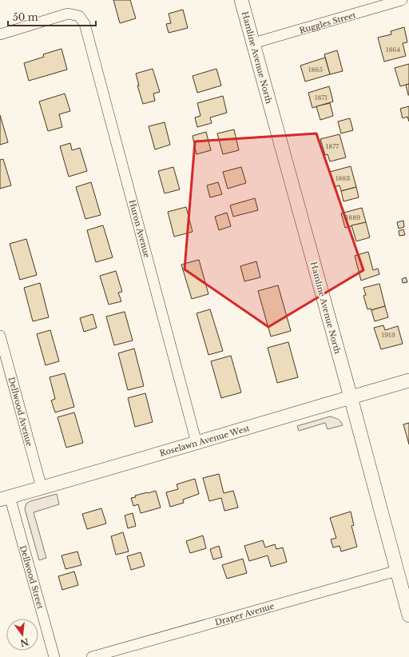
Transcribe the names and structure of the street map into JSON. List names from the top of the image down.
{
  "streets": {
    "street": [
      "Ruggles Street",
      "Hamline Avenue North",
      "Huron Avenue",
      "Dellwood Avenue",
      "Roselawn Avenue West",
      "Dellwood Street",
      "Draper Avenue"
    ]
  },
  "crossings": [
    ["Ruggles Street", "Hamline Avenue North"],
    ["Hamline Avenue North", "Roselawn Avenue West"],
    ["Hamline Avenue North", "Draper Avenue"],
    ["Huron Avenue", "Roselawn Avenue West"],
    ["Dellwood Avenue", "Roselawn Avenue West"],
    ["Roselawn Avenue West", "Dellwood Street"]
  ],
  "house_numbers": [
    "1864",
    "1865",
    "1871",
    "1877",
    "1883",
    "1889",
    "1913"
  ],
  "scale_bar": "50 m",
  "north": "bottom"
}
